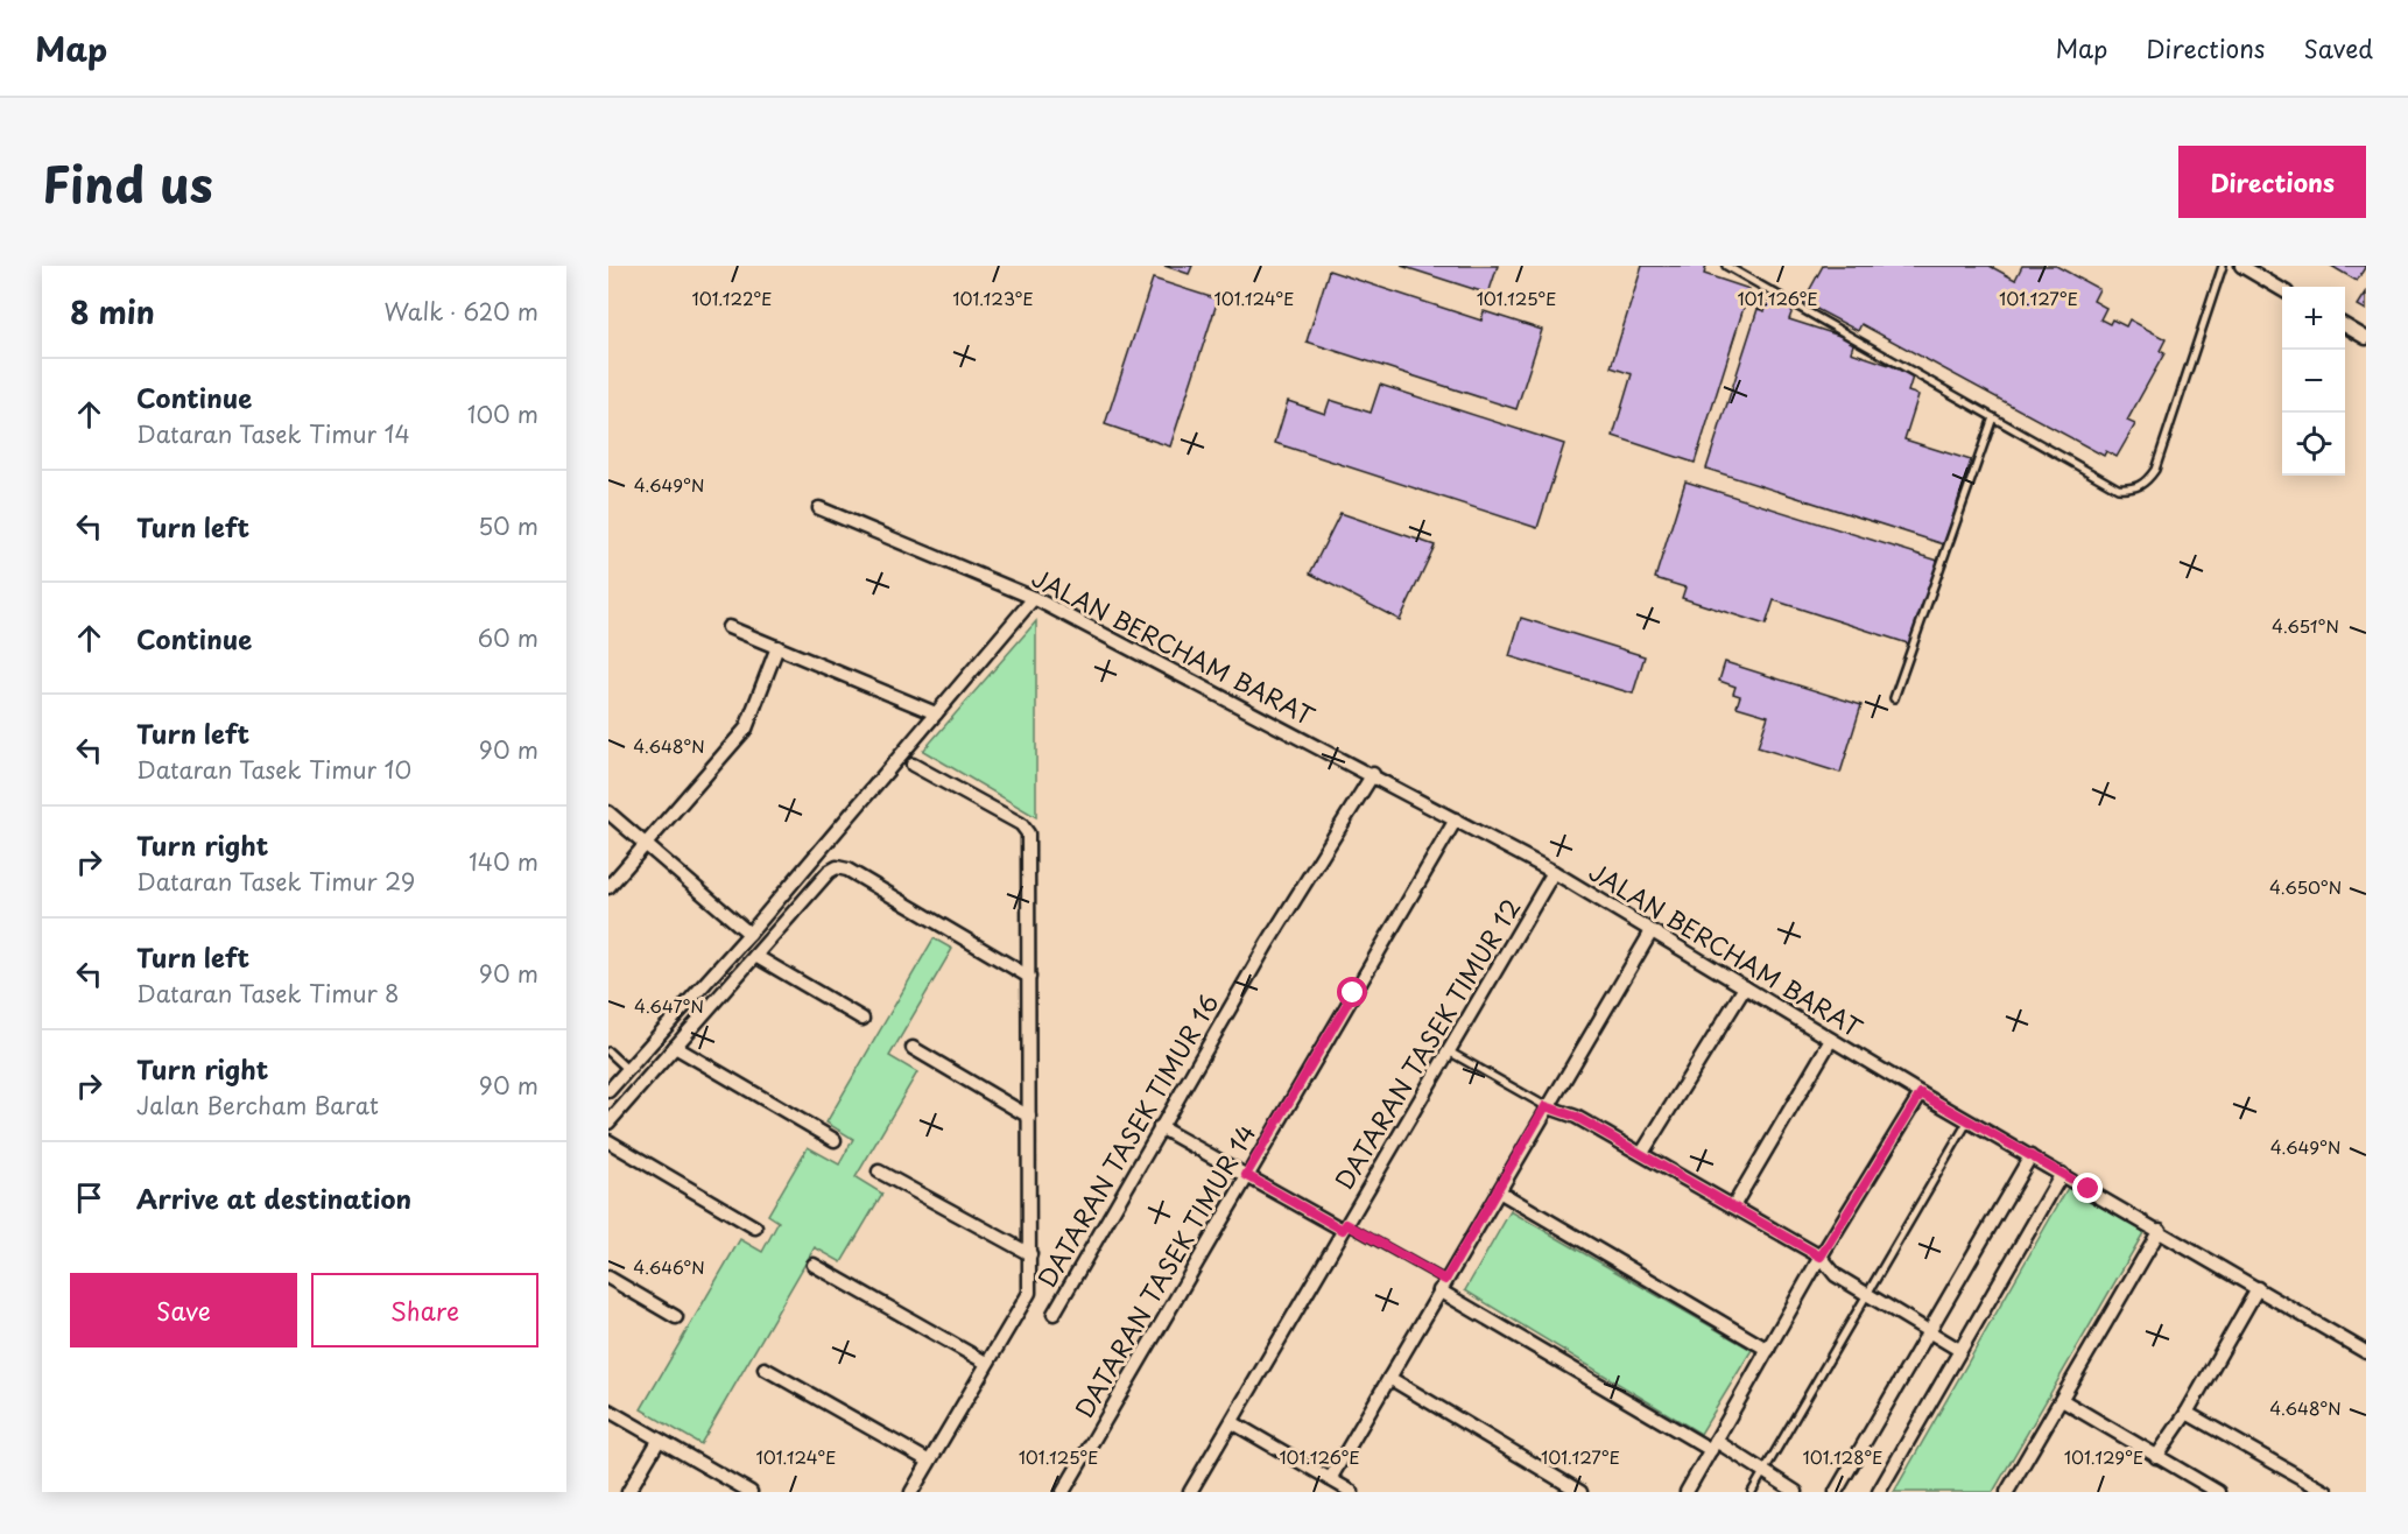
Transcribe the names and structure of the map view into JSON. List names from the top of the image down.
{
  "streets": {
    "street": [
      "JALAN BERCHAM BARAT",
      "DATARAN TASEK TIMUR 12",
      "DATARAN TASEK TIMUR 16",
      "DATARAN TASEK TIMUR 14"
    ]
  },
  "crossings": [
    ["JALAN BERCHAM BARAT", "DATARAN TASEK TIMUR 12"],
    ["JALAN BERCHAM BARAT", "DATARAN TASEK TIMUR 16"],
    ["JALAN BERCHAM BARAT", "DATARAN TASEK TIMUR 14"]
  ],
  "page": {
    "header": "Map",
    "nav": ["Map", "Directions", "Saved"],
    "title": "Find us",
    "buttons": [
      "Directions",
      ["Save", "Share"]
    ],
    "heading": ["8 min", "Walk · 620 m"],
    "map_buttons": ["+", "−"],
    "list": [
      ["Continue", "Dataran Tasek Timur 14", "100 m"],
      ["Turn left", "50 m"],
      ["Continue", "60 m"],
      ["Turn left", "Dataran Tasek Timur 10", "90 m"],
      ["Turn right", "Dataran Tasek Timur 29", "140 m"],
      ["Turn left", "Dataran Tasek Timur 8", "90 m"],
      ["Turn right", "Jalan Bercham Barat", "90 m"],
      "Arrive at destination"
    ]
  },
  "coordinates": [
    "101.122°E",
    "101.123°E",
    "101.124°E",
    "101.125°E",
    "101.126°E",
    "101.127°E",
    "4.649°N",
    "4.651°N",
    "4.648°N",
    "4.650°N",
    "4.647°N",
    "4.646°N",
    "101.128°E",
    "101.129°E"
  ]
}
